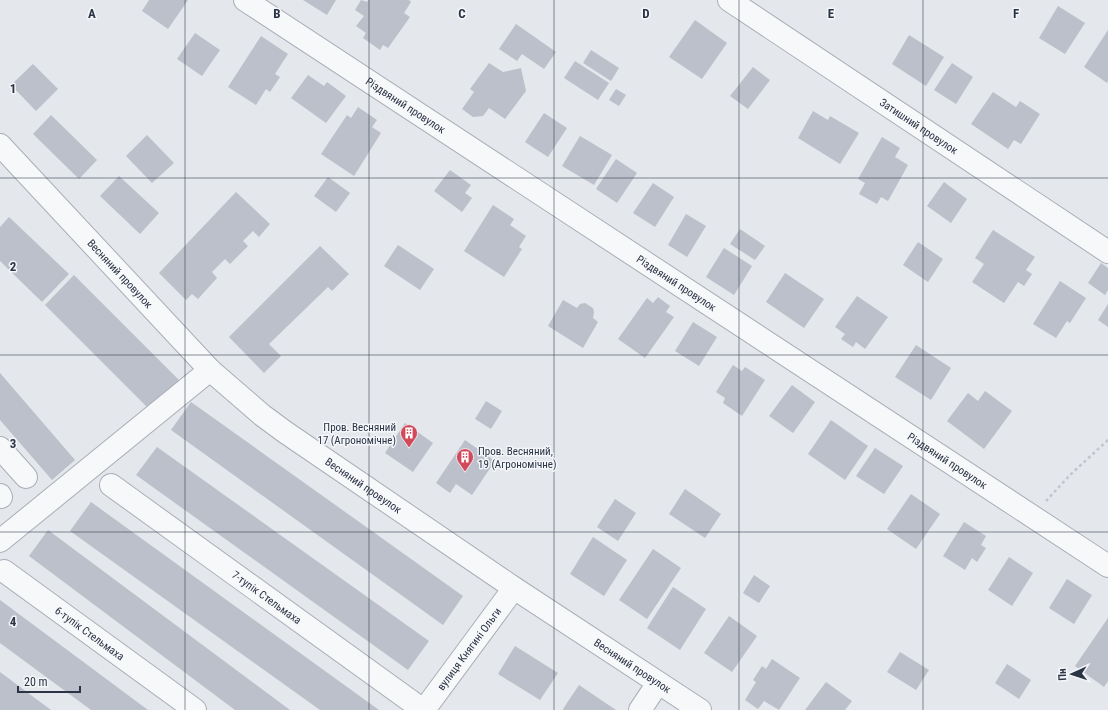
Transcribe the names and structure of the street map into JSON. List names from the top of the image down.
{
  "streets": {
    "street": [
      "Різдвяний провулок",
      "Затишний провулок",
      "Весняний провулок",
      "7-тупік Стельмаха",
      "6-тупік Стельмаха",
      "вулиця Княгині Ольги"
    ]
  },
  "crossings": [
    ["Весняний провулок", "вулиця Княгині Ольги"],
    ["7-тупік Стельмаха", "вулиця Княгині Ольги"]
  ],
  "places": {
    "building": ["Пров. Весняний 17 (Агрономічне)", "Пров. Весняний, 19 (Агрономічне)"]
  },
  "scale_bar": "20 m",
  "north": "left",
  "grid": {
    "columns": [
      "A",
      "B",
      "C",
      "D",
      "E",
      "F"
    ],
    "rows": [
      "1",
      "2",
      "3",
      "4"
    ]
  }
}
